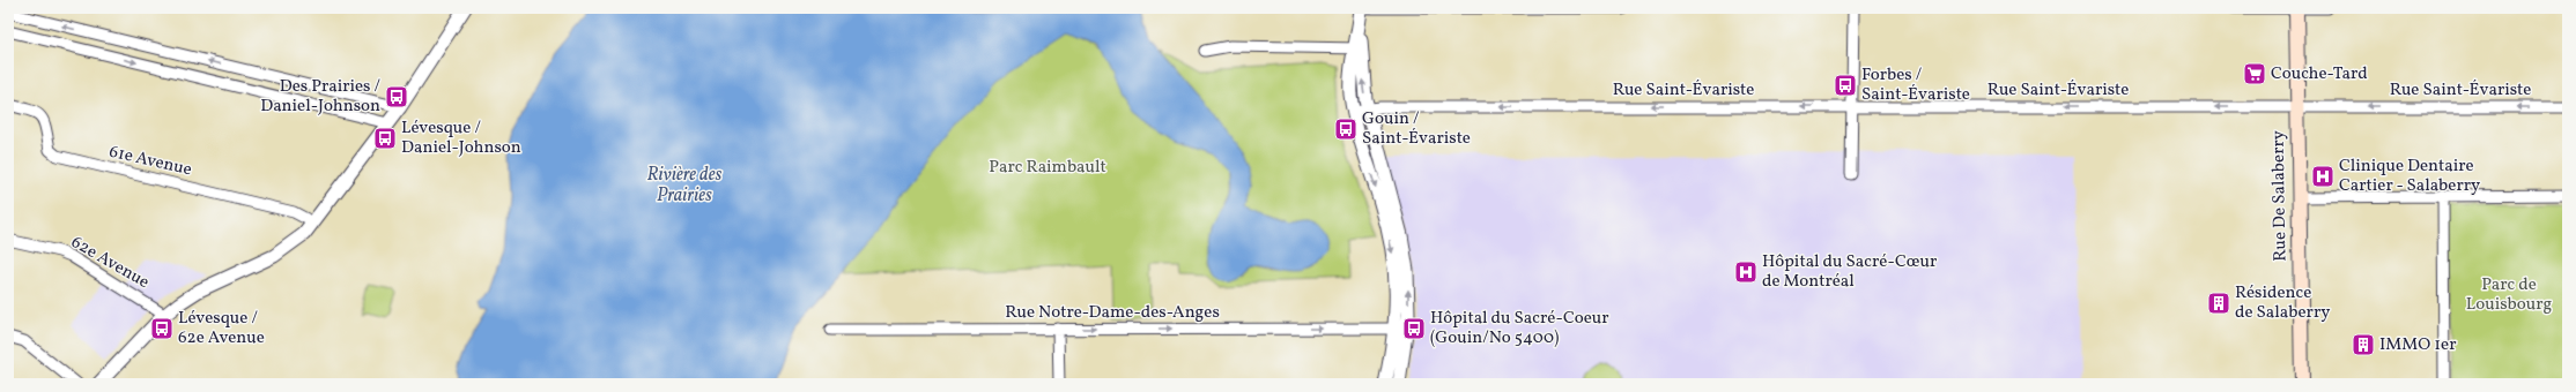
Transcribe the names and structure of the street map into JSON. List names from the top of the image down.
{
  "streets": {
    "main road": ["Rue De Salaberry"],
    "street": [
      "Rue Saint-Évariste",
      "61e Avenue",
      "62e Avenue",
      "Rue Notre-Dame-des-Anges"
    ]
  },
  "crossings": [
    ["Rue Saint-Évariste", "Rue De Salaberry"]
  ],
  "one_way": ["Rue Saint-Évariste", "Rue Notre-Dame-des-Anges"],
  "water": ["Rivière des Prairies"],
  "parks": ["Parc Raimbault", "Parc de Louisbourg"],
  "places": {
    "supermarket": ["Couche-Tard"],
    "bus stop": [
      "Forbes / Saint-Évariste",
      "Des Prairies / Daniel-Johnson",
      "Gouin / Saint-Évariste",
      "Lévesque / Daniel-Johnson",
      "Lévesque / 62e Avenue",
      "Hôpital du Sacré-Coeur (Gouin/No 5400)"
    ],
    "hospital": ["Clinique Dentaire Cartier - Salaberry", "Hôpital du Sacré-Cœur de Montréal"],
    "building": ["Résidence de Salaberry", "IMMO 1er"]
  }
}
